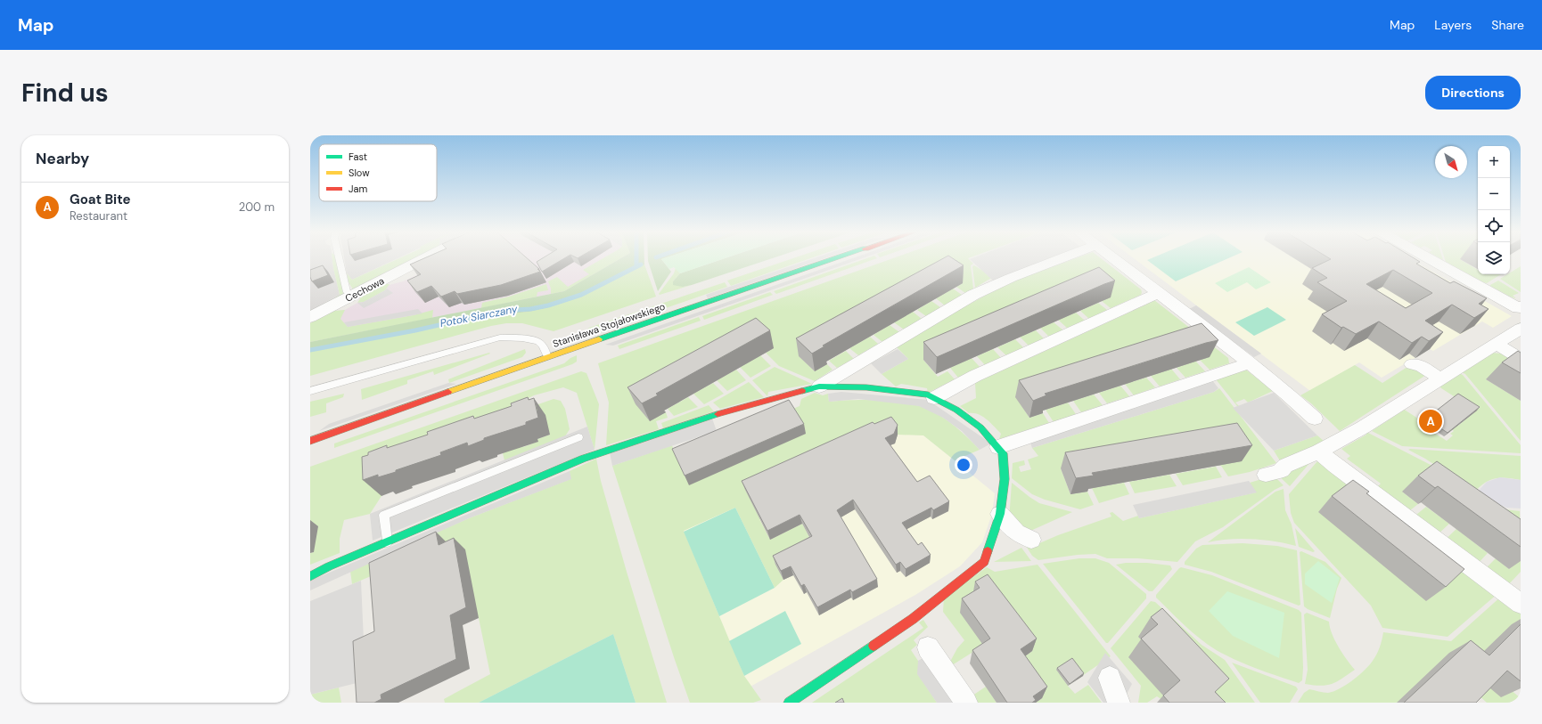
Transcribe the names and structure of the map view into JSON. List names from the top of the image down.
{
  "streets": {
    "street": ["Cechowa", "Stanisława Stojałowskiego"]
  },
  "water": ["Potok Siarczany"],
  "legend": ["Fast", "Slow", "Jam"],
  "north": "bottom right",
  "page": {
    "header": "Map",
    "nav": ["Map", "Layers", "Share"],
    "buttons": "Directions",
    "title": "Find us",
    "heading": "Nearby",
    "map_buttons": ["+", "−"],
    "list": [
      {
        "mark": "A",
        "name": "Goat Bite",
        "note": "Restaurant",
        "value": "200 m"
      }
    ],
    "pins": "A"
  }
}
